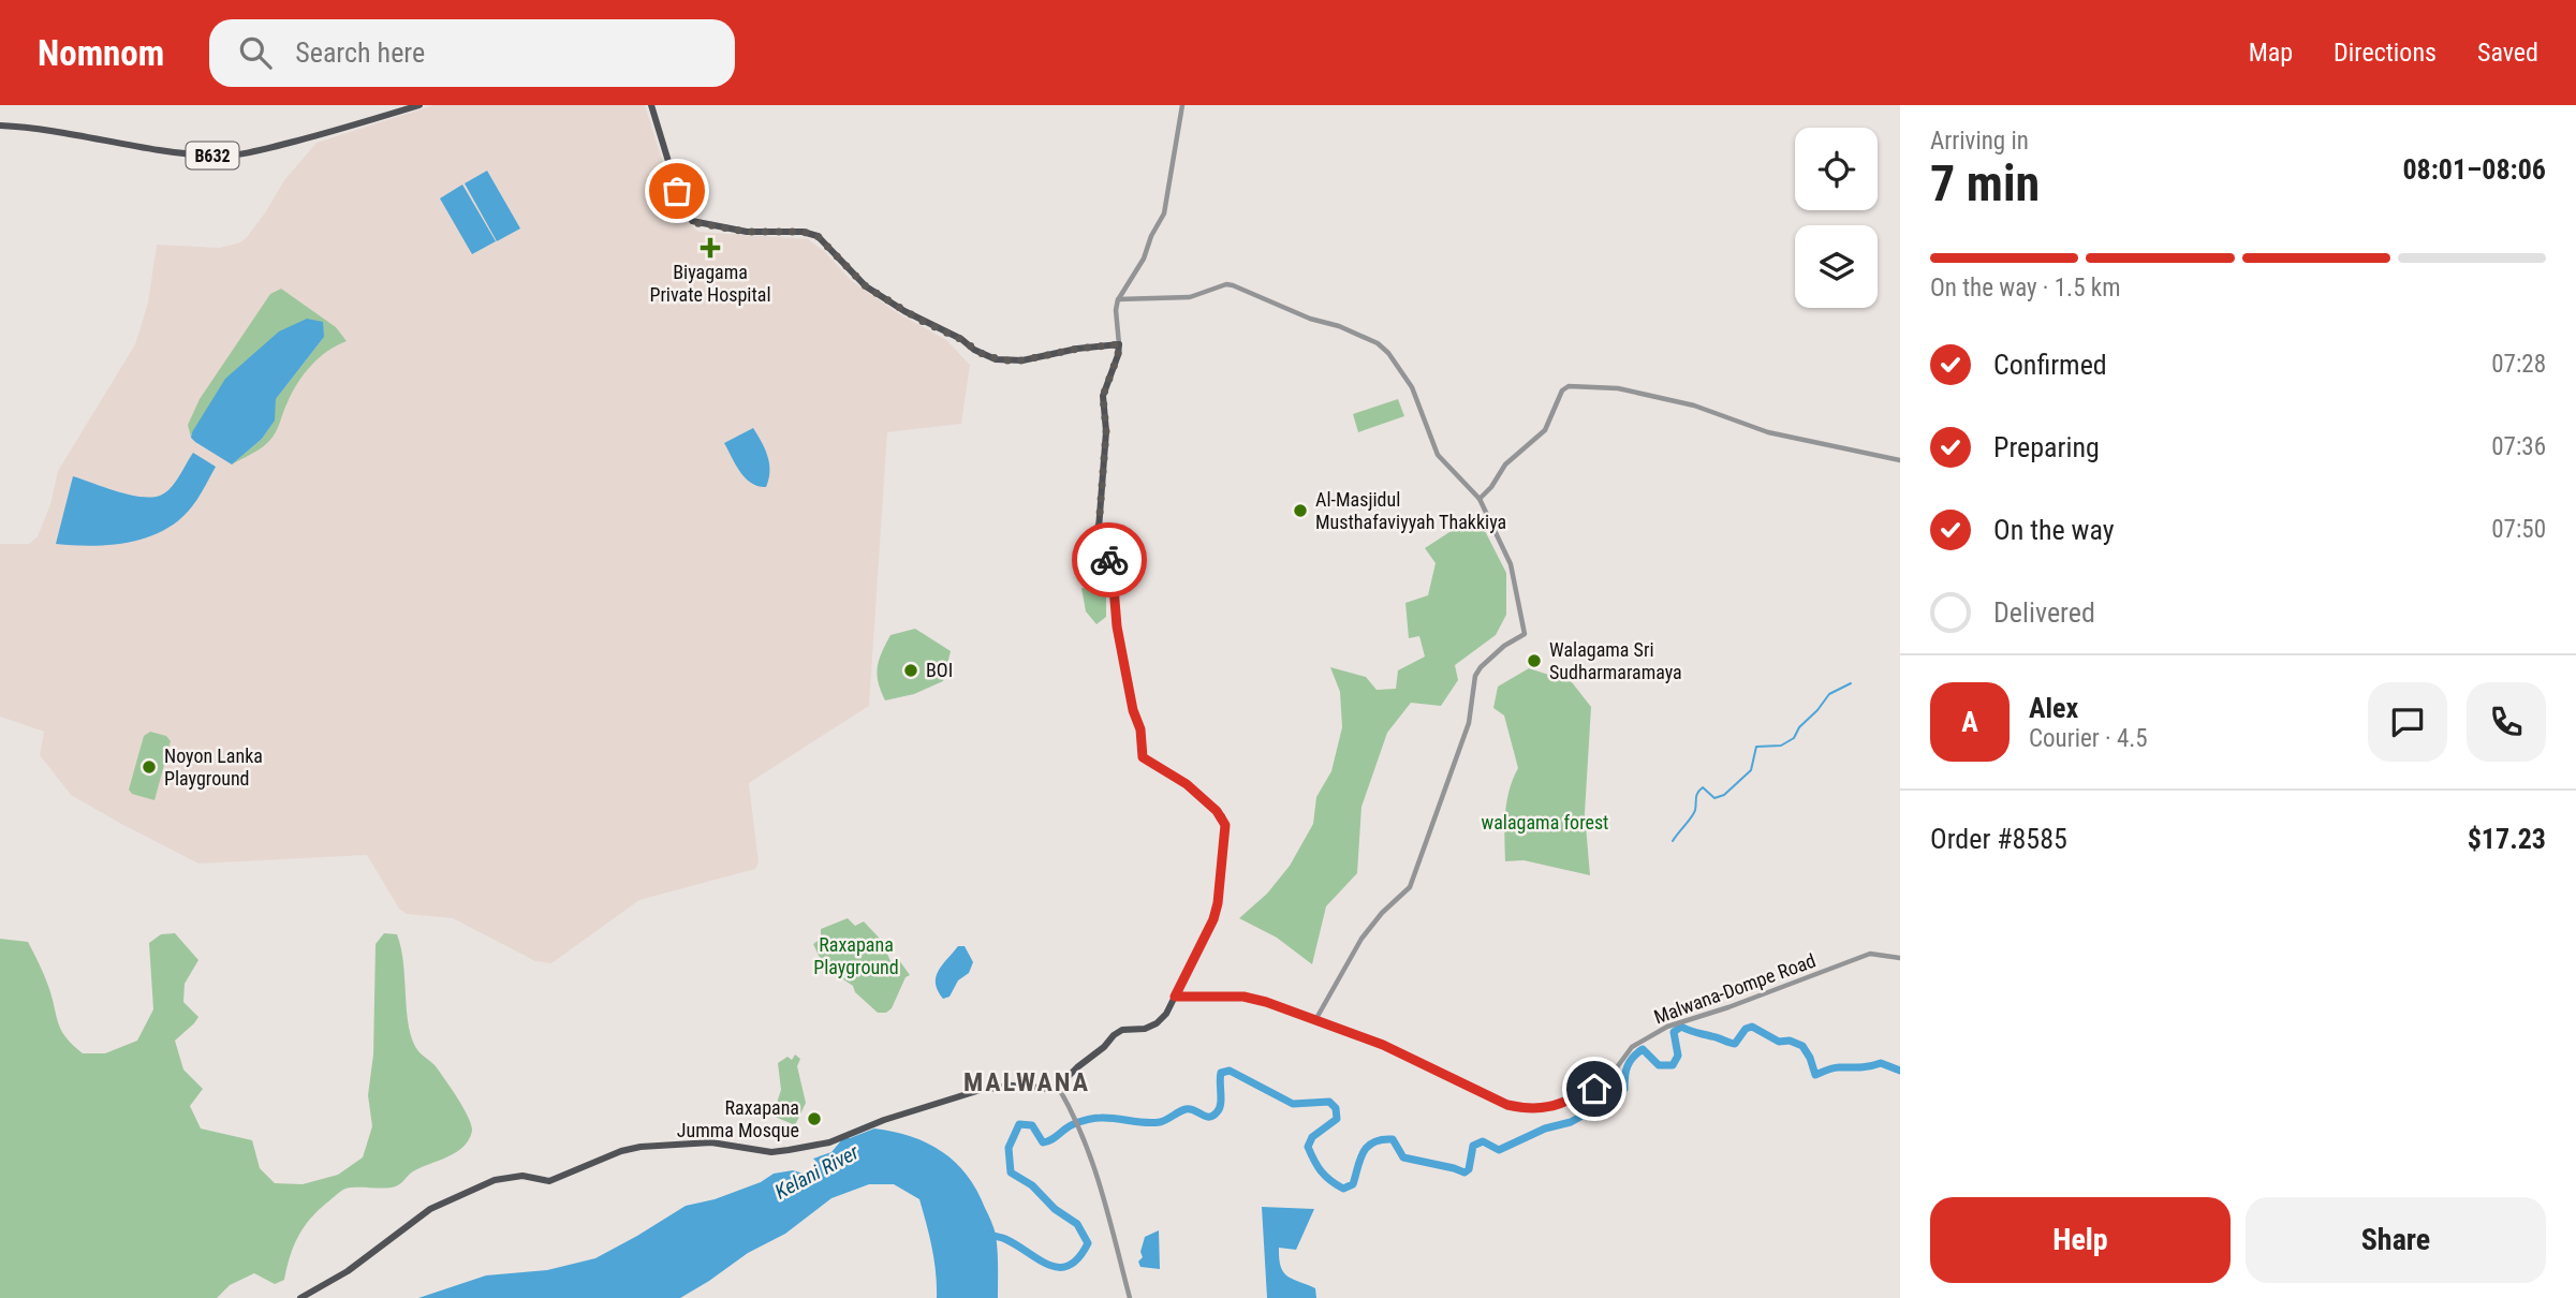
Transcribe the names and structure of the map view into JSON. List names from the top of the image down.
{
  "streets": {
    "main road": ["B632"],
    "street": ["Malwana-Dompe Road"]
  },
  "districts": ["MALWANA"],
  "water": ["Kelani River"],
  "parks": ["walagama forest", "Raxapana Playground"],
  "places": {
    "health": ["Biyagama Private Hospital"],
    "other": [
      "Al-Masjidul Musthafaviyyah Thakkiya",
      "Walagama Sri Sudharmaramaya",
      "BOI",
      "Noyon Lanka Playground",
      "Raxapana Jumma Mosque"
    ]
  },
  "page": {
    "header": "Nomnom",
    "search": "Search here",
    "nav": ["Map", "Directions", "Saved"],
    "heading": ["7 min", "Arriving in", "08:01–08:06"],
    "panel": [
      "Alex",
      "Courier · 4.5",
      "Order #8585",
      "$17.23"
    ],
    "bar": "On the way · 1.5 km",
    "list": [
      ["Confirmed", "07:28"],
      ["Preparing", "07:36"],
      ["On the way", "07:50"],
      "Delivered"
    ],
    "round": "A",
    "buttons": ["Help", "Share"]
  }
}
